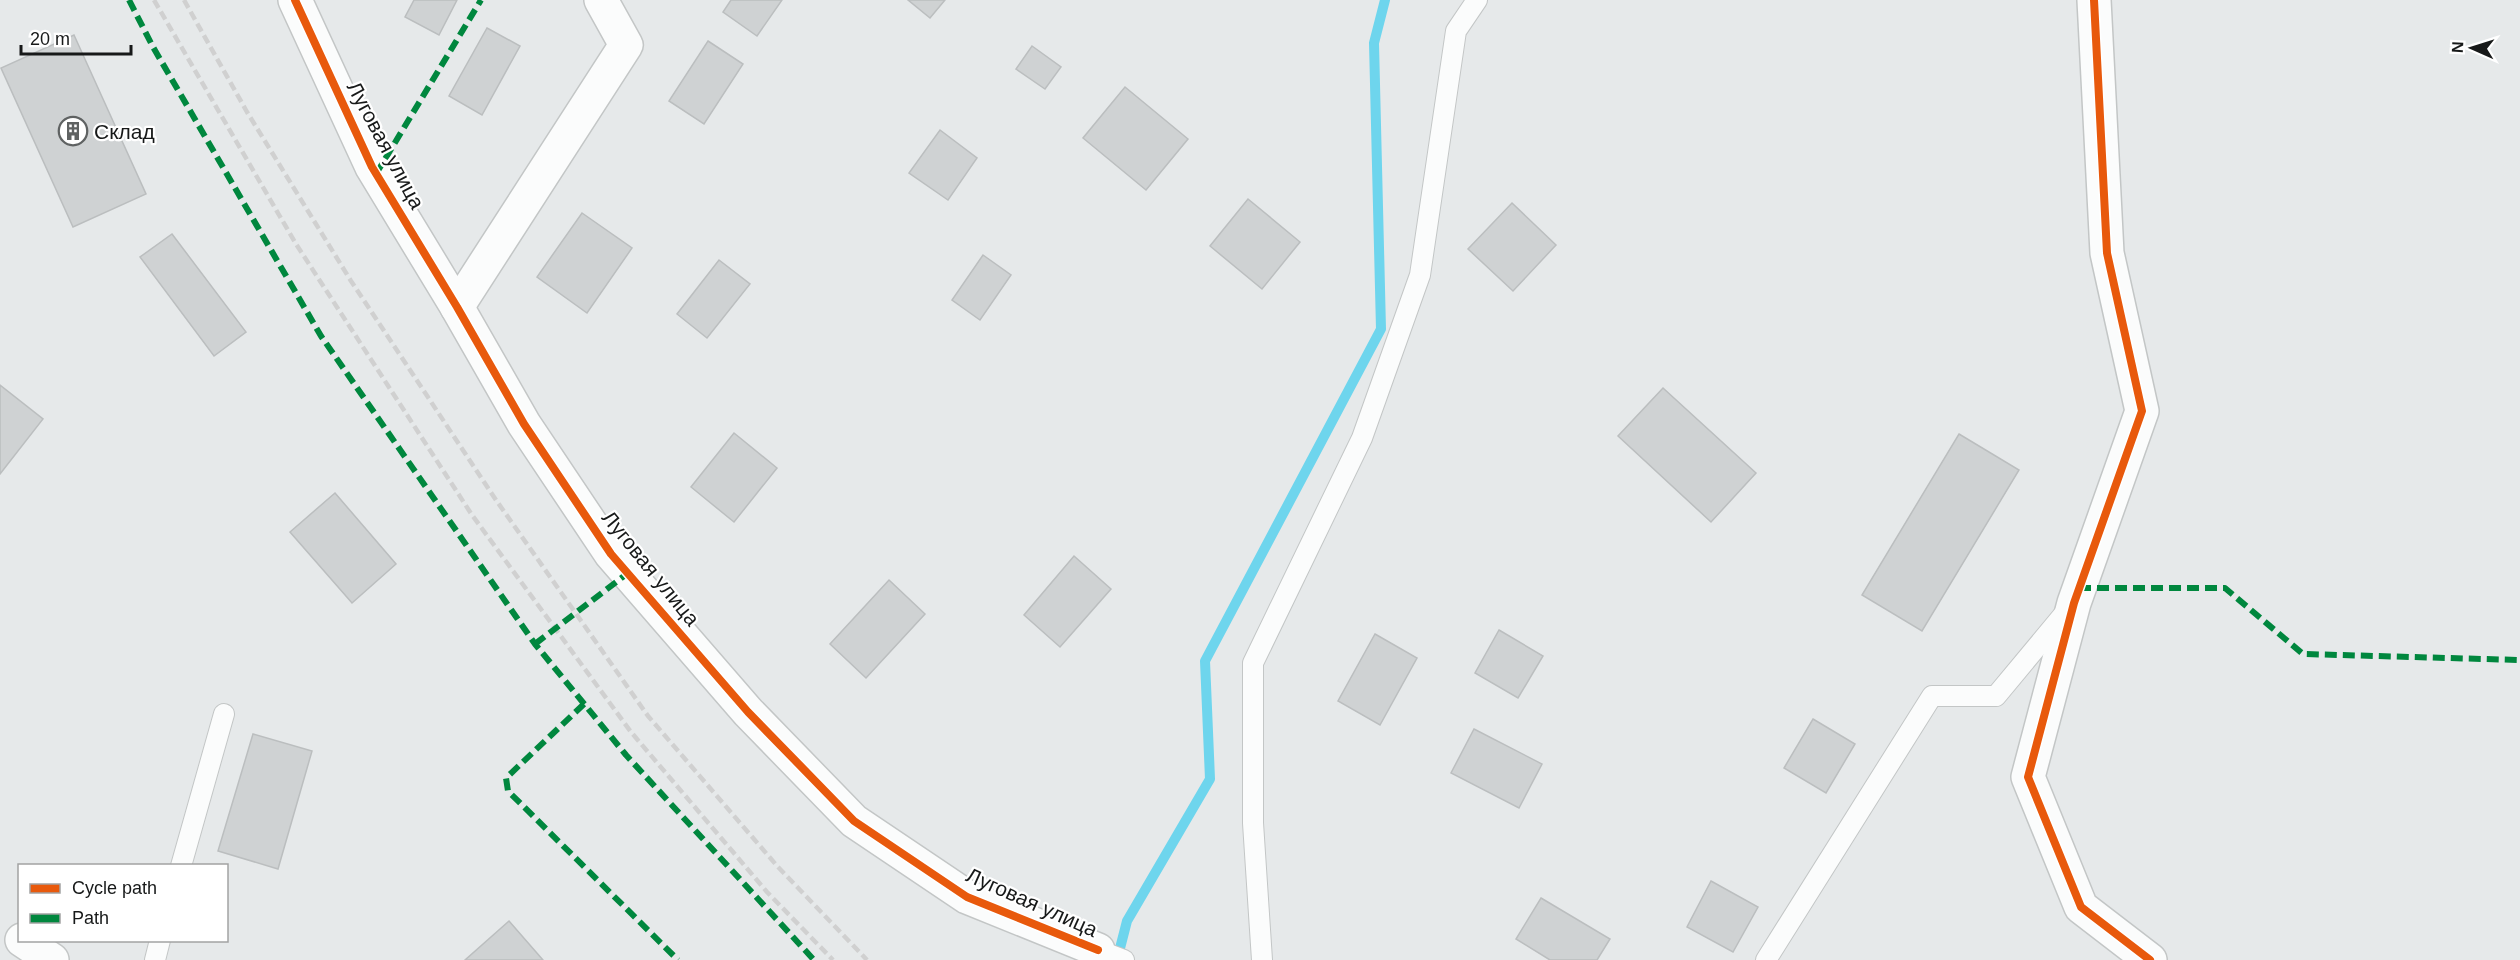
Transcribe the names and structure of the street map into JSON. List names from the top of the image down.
{
  "streets": {
    "street": ["Луговая улица"]
  },
  "places": {
    "building": ["Склад"]
  },
  "legend": ["Cycle path", "Path"],
  "scale_bar": "20 m",
  "north": "left"
}
